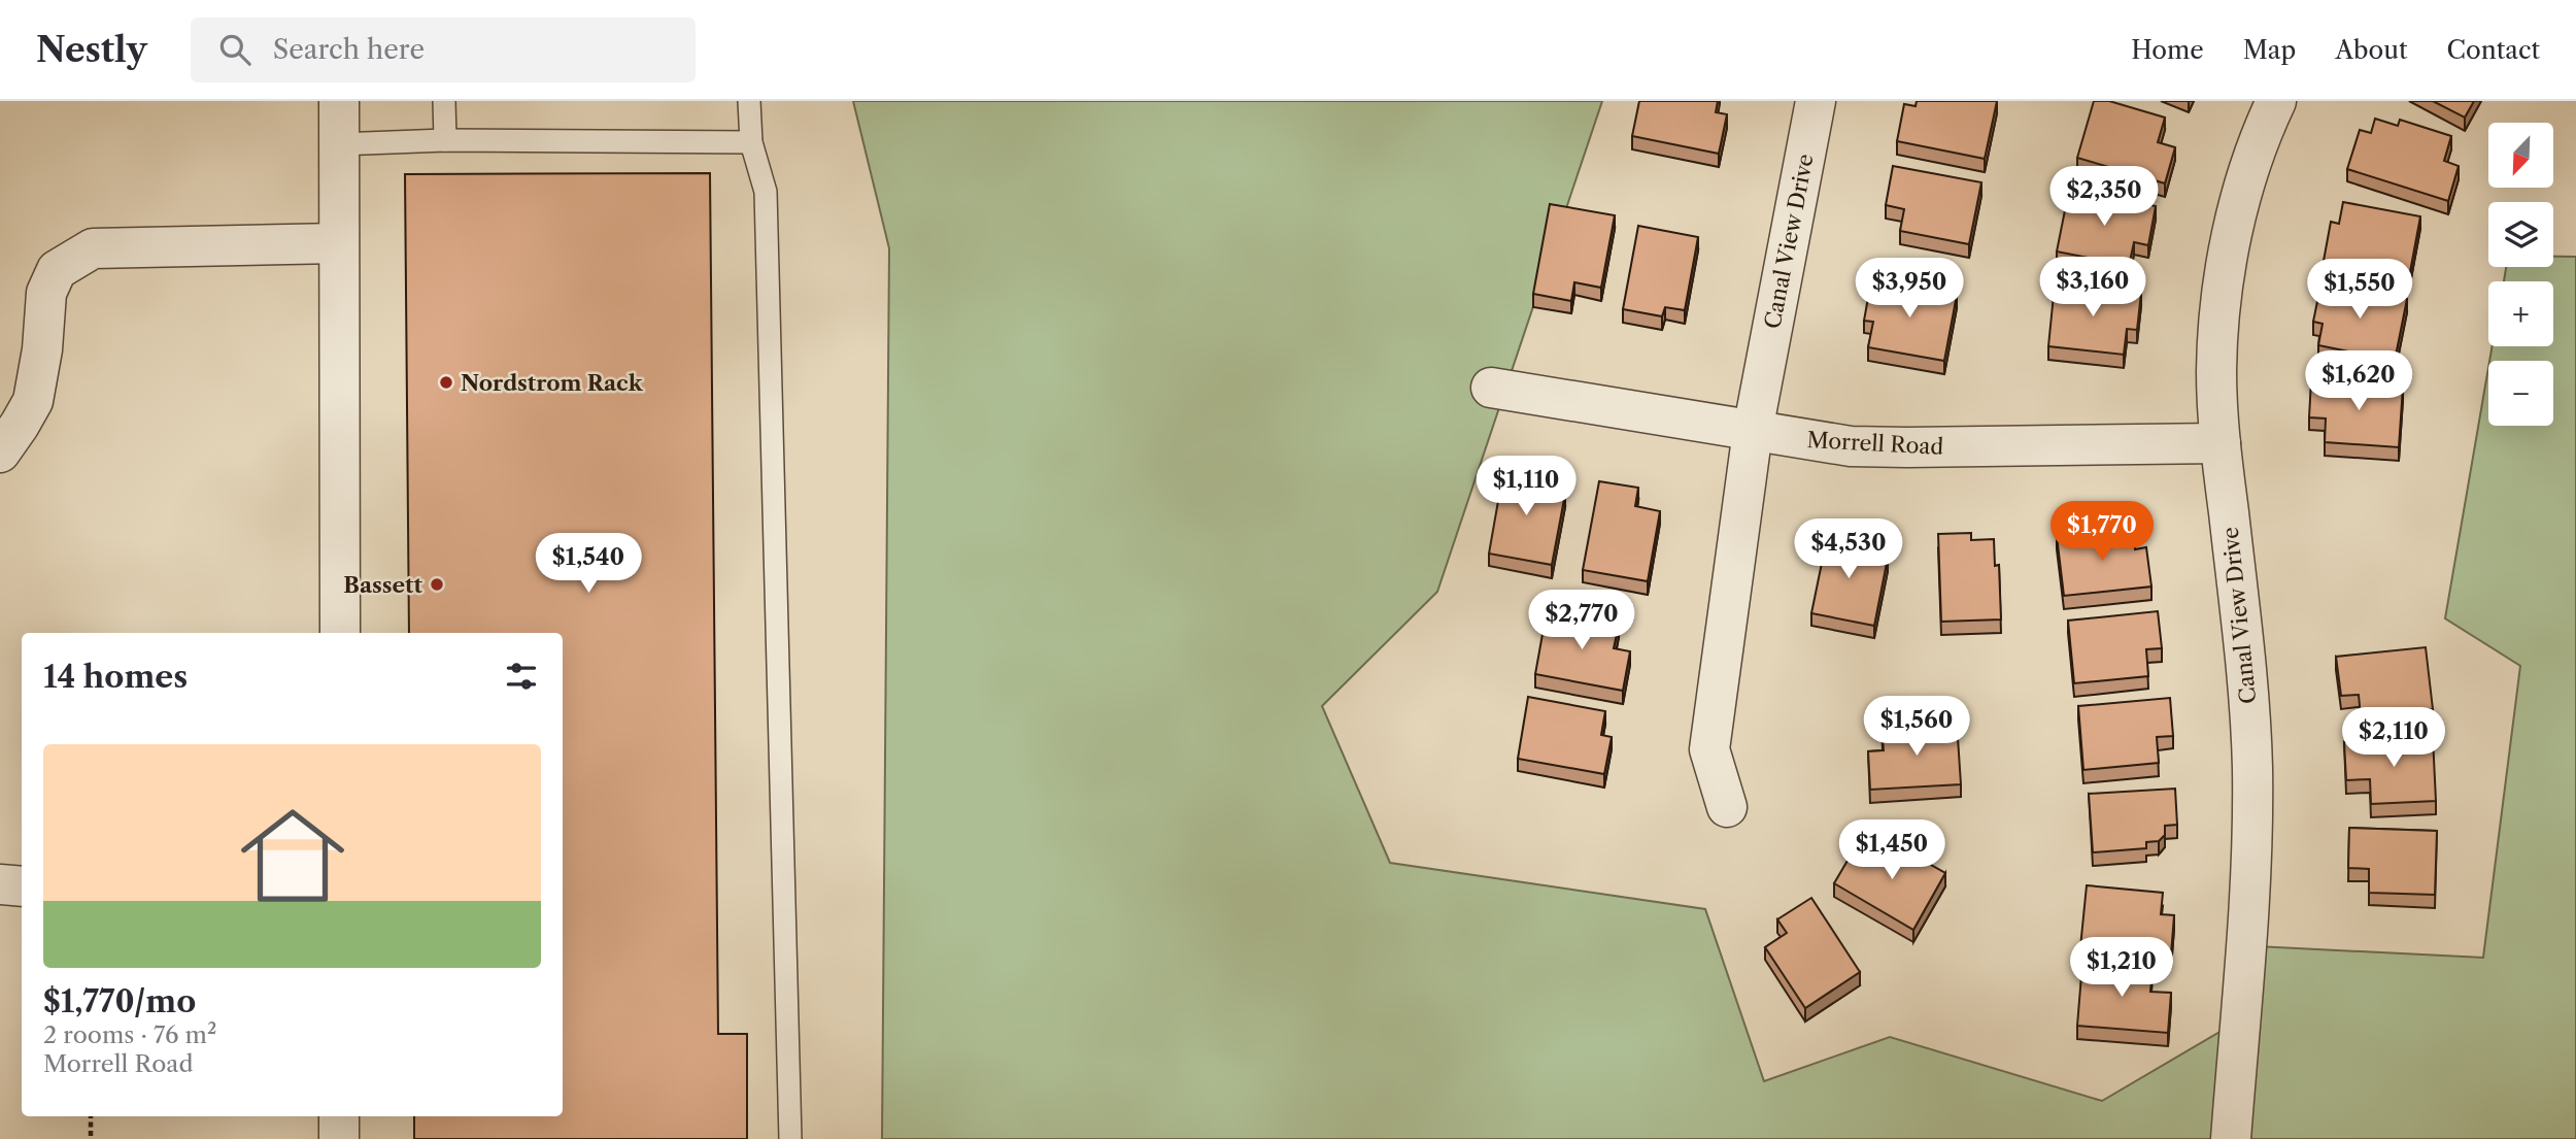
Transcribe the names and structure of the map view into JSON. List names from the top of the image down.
{
  "streets": {
    "street": ["Canal View Drive", "Morrell Road"]
  },
  "crossings": [
    ["Canal View Drive", "Morrell Road"]
  ],
  "places": ["Nordstrom Rack", "Bassett"],
  "north": "bottom left",
  "page": {
    "header": "Nestly",
    "search": "Search here",
    "nav": [
      "Home",
      "Map",
      "About",
      "Contact"
    ],
    "map_buttons": ["+", "−"],
    "price": [
      "$2,350",
      "$3,160",
      "$3,950",
      "$1,550",
      "$1,620",
      "$1,110",
      "$1,770",
      "$4,530",
      "$1,540",
      "$2,770",
      "$1,560",
      "$2,110",
      "$1,450",
      "$1,210"
    ],
    "heading": "14 homes",
    "list": [
      {
        "name": "$1,770/mo",
        "note": "2 rooms · 76 m² · Morrell Road"
      }
    ]
  }
}
